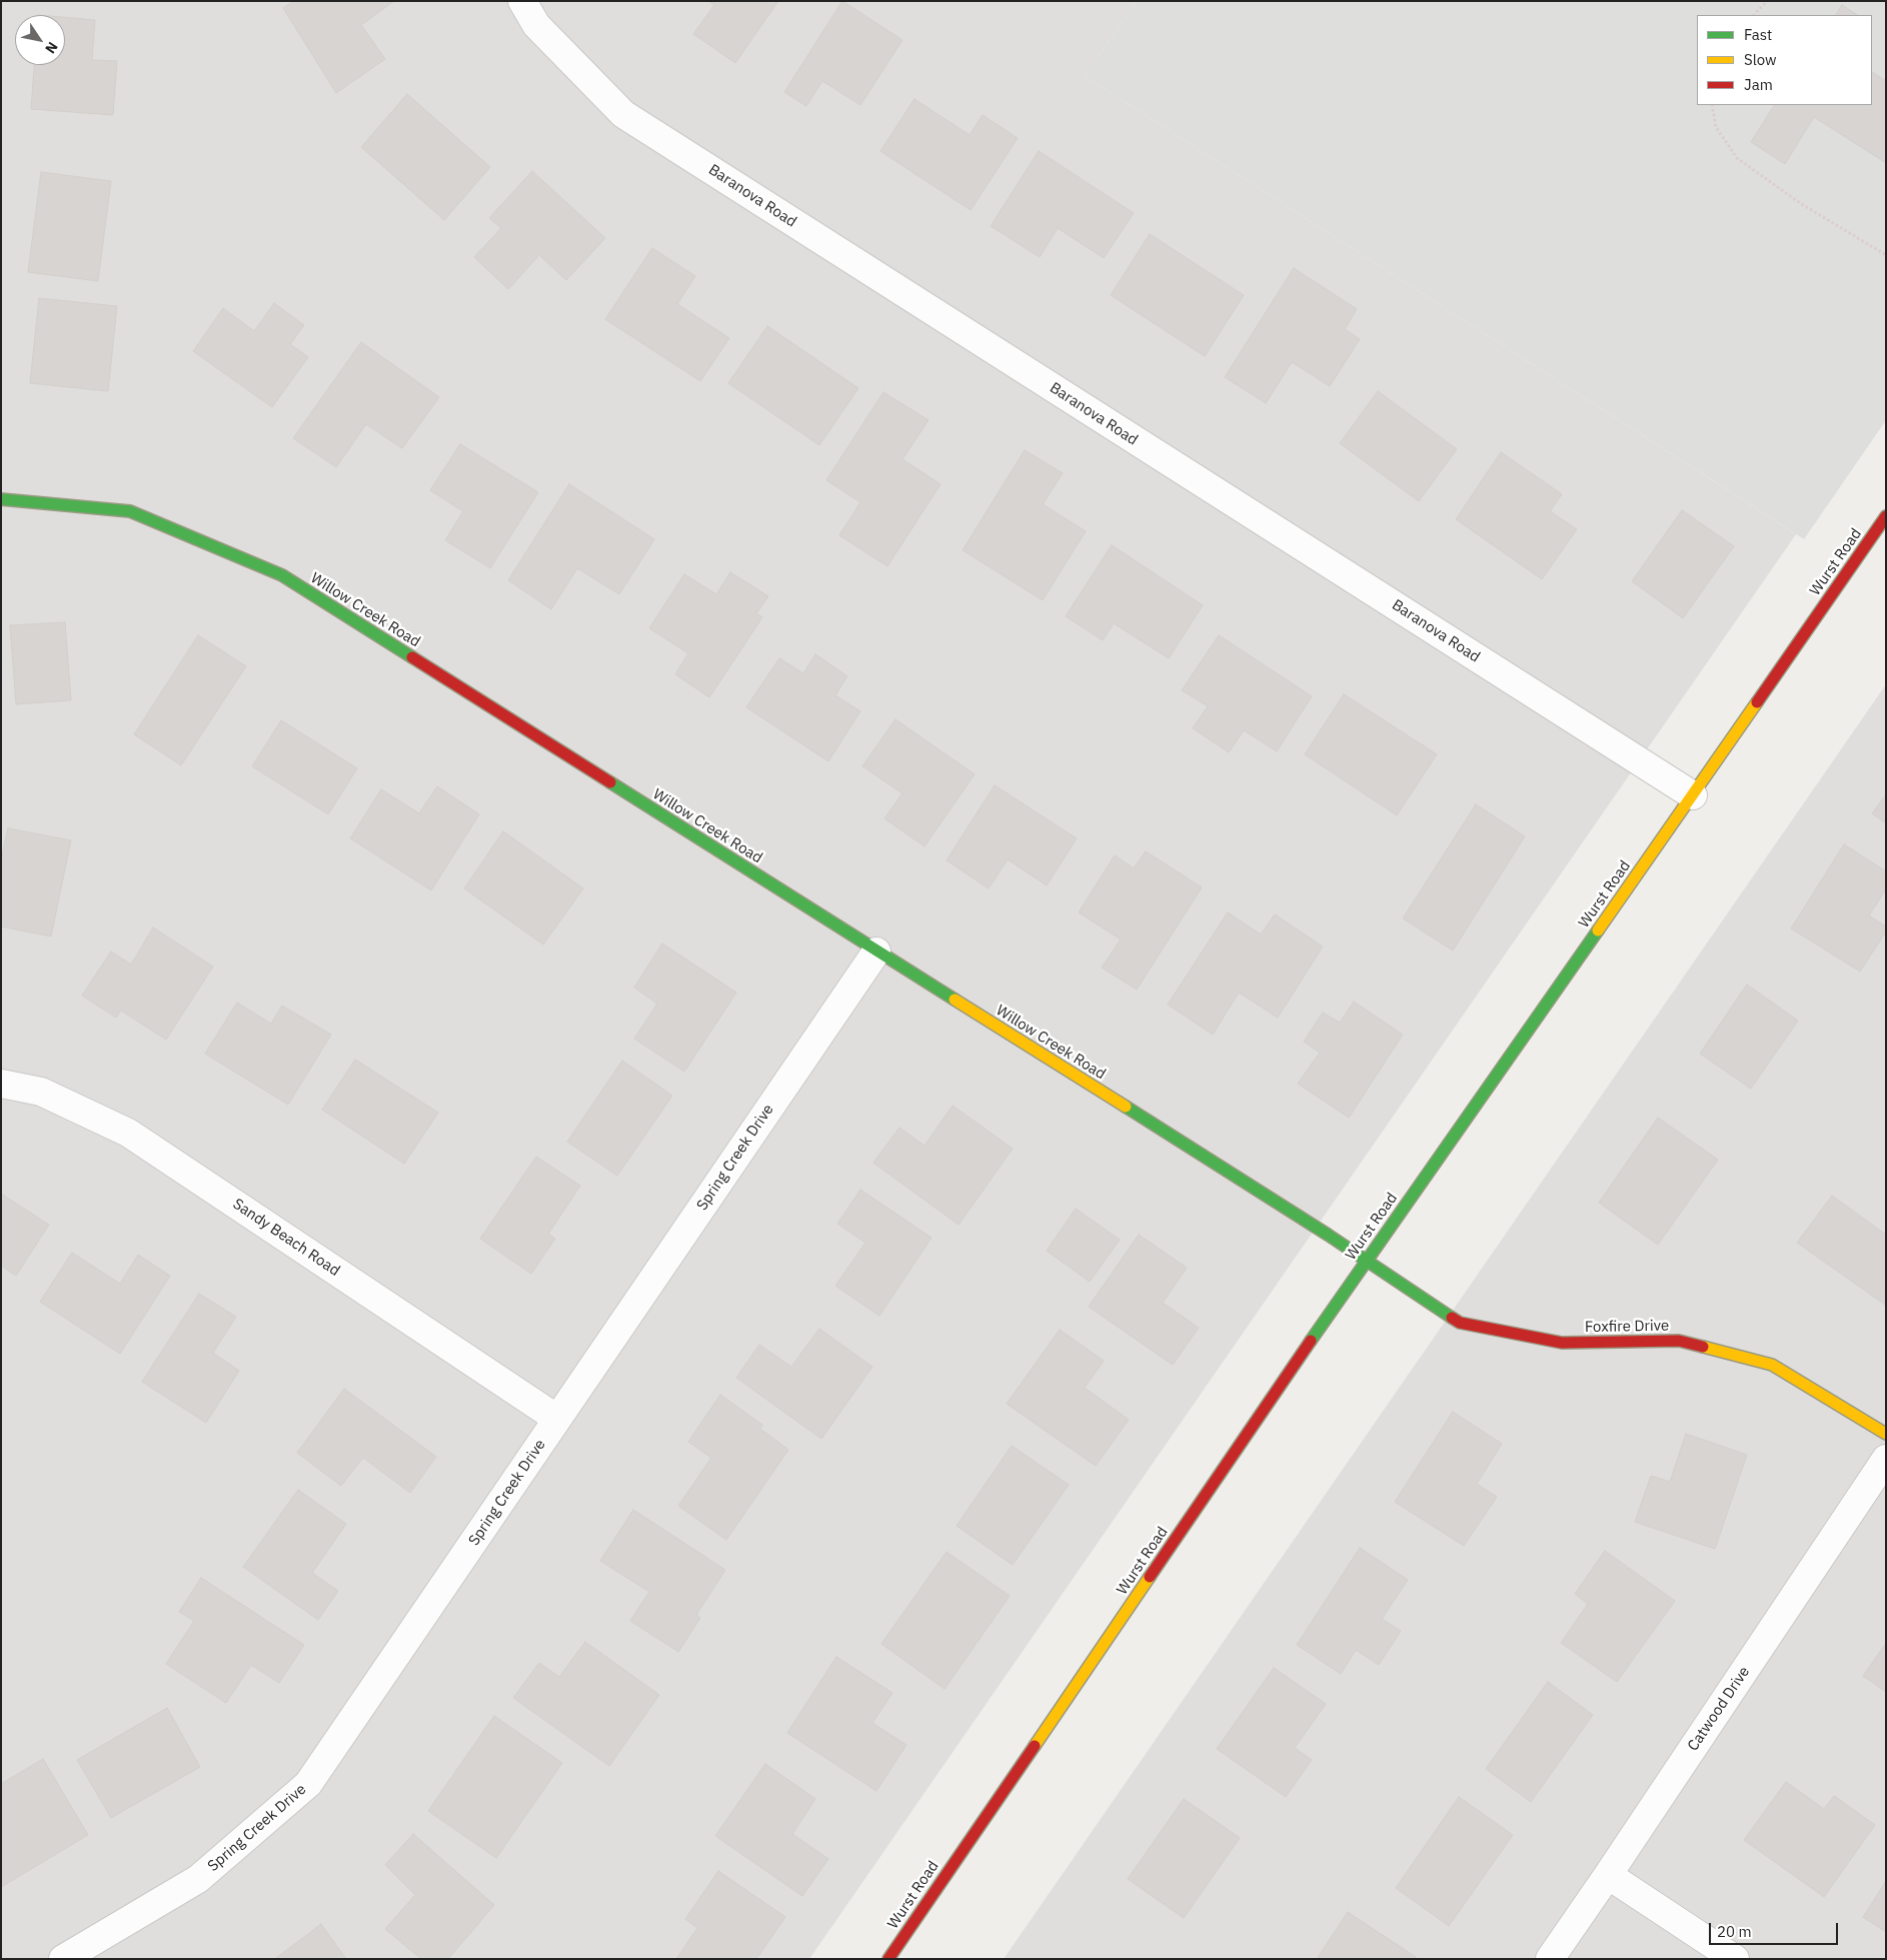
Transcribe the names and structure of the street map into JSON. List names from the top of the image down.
{
  "streets": {
    "street": [
      "Baranova Road",
      "Wurst Road",
      "Willow Creek Road",
      "Spring Creek Drive",
      "Sandy Beach Road",
      "Foxfire Drive",
      "Catwood Drive"
    ]
  },
  "crossings": [
    ["Baranova Road", "Wurst Road"],
    ["Wurst Road", "Willow Creek Road"],
    ["Wurst Road", "Foxfire Drive"],
    ["Willow Creek Road", "Spring Creek Drive"],
    ["Willow Creek Road", "Foxfire Drive"],
    ["Spring Creek Drive", "Sandy Beach Road"]
  ],
  "legend": ["Fast", "Slow", "Jam"],
  "scale_bar": "20 m",
  "north": "bottom right"
}
